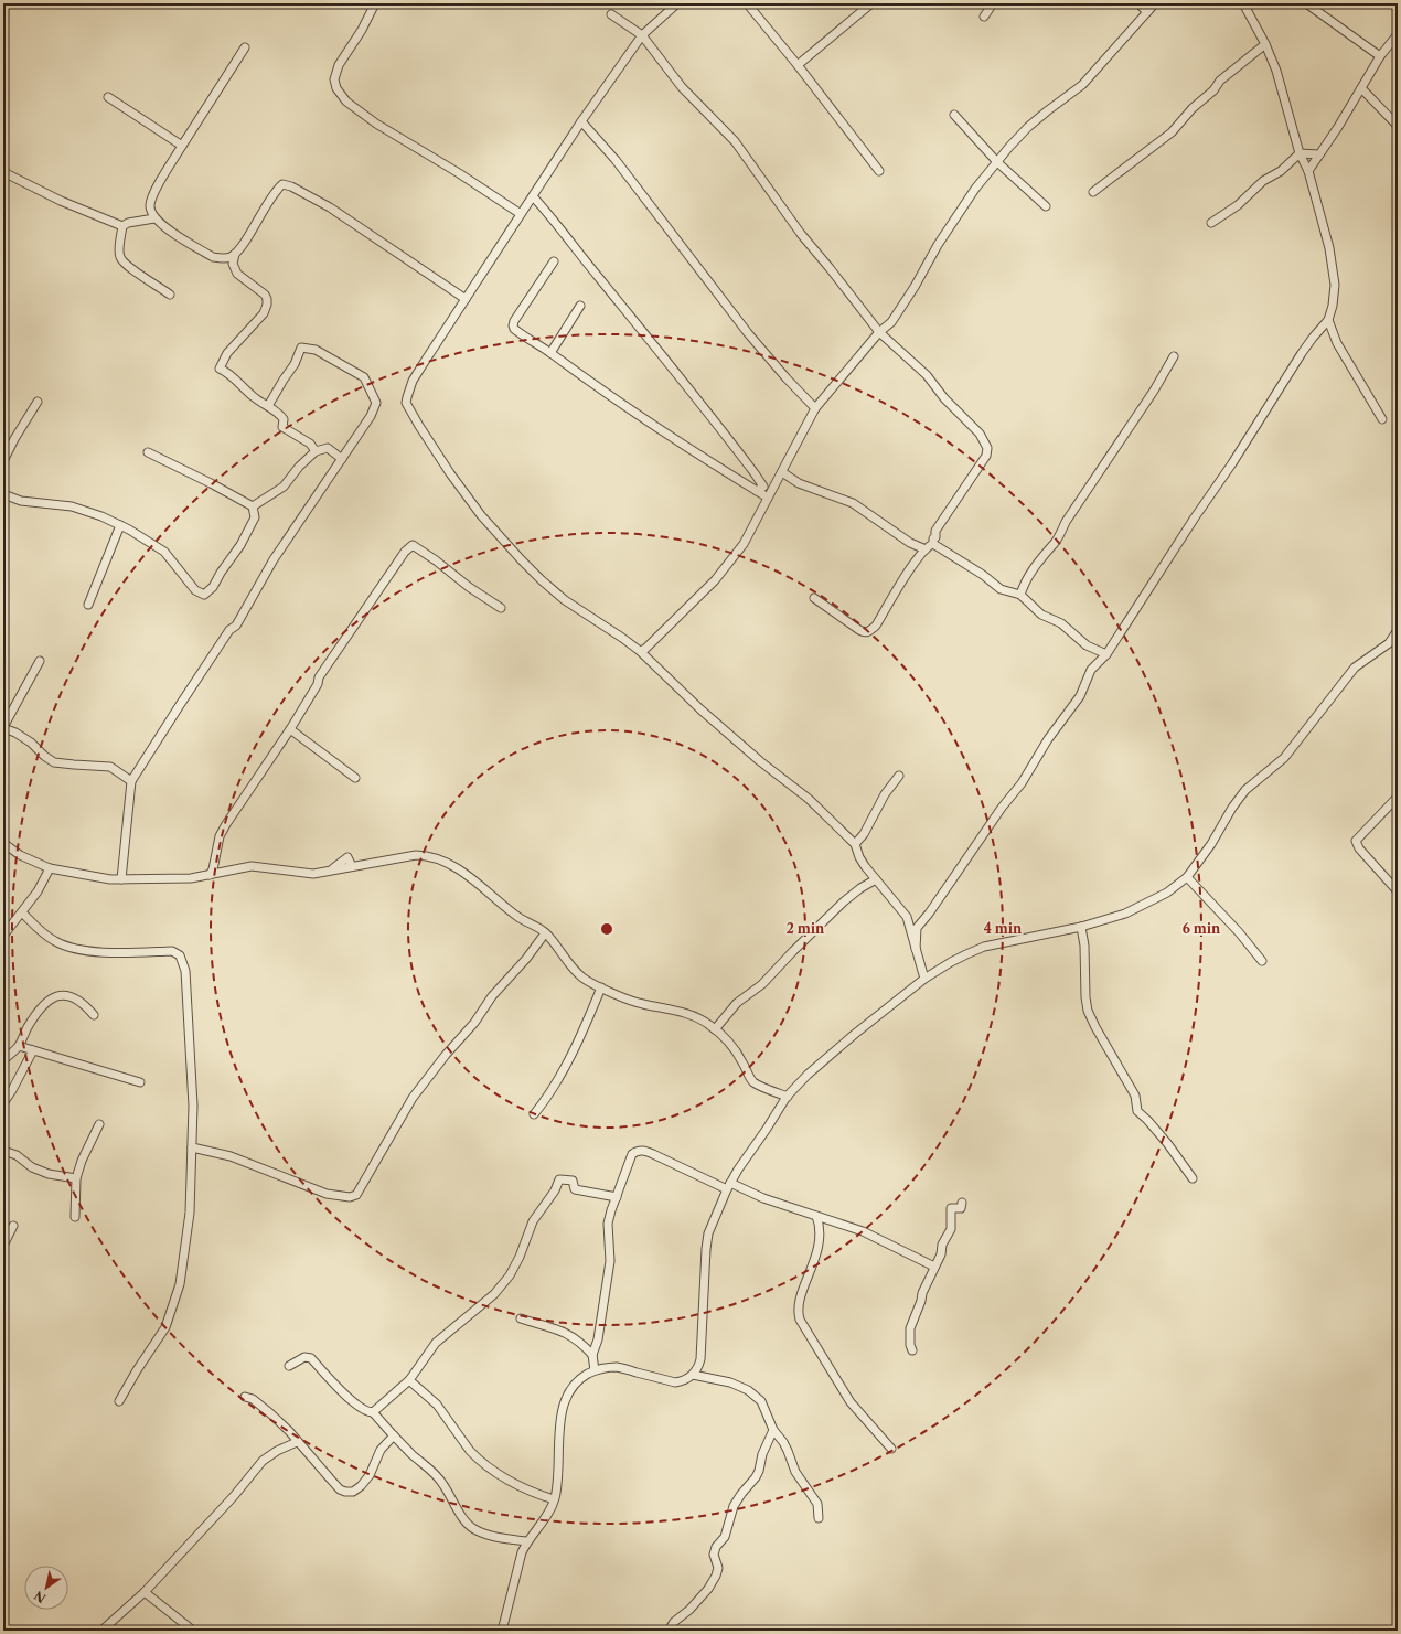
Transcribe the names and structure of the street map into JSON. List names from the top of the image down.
{
  "north": "bottom left",
  "rings": ["2 min", "4 min", "6 min"]
}
